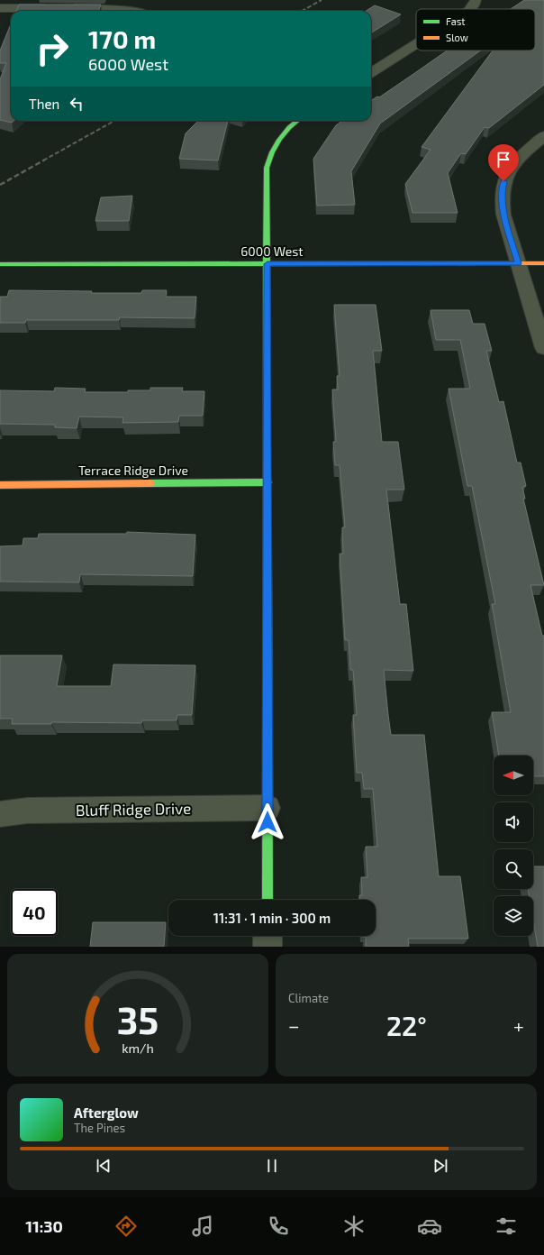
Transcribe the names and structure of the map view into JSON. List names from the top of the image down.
{
  "streets": {
    "street": ["6000 West", "Terrace Ridge Drive", "Bluff Ridge Drive"]
  },
  "legend": ["Fast", "Slow"],
  "north": "left",
  "page": {
    "turn": ["170 m", "6000 West"],
    "then": "Then",
    "limit": "40",
    "trip": "11:31 · 1 min · 300 m",
    "tile": "Climate",
    "heat": ["−", "22°", "+"],
    "song": ["Afterglow", "The Pines"],
    "tabs": "11:30",
    "gauge": ["35", "km/h"]
  }
}
